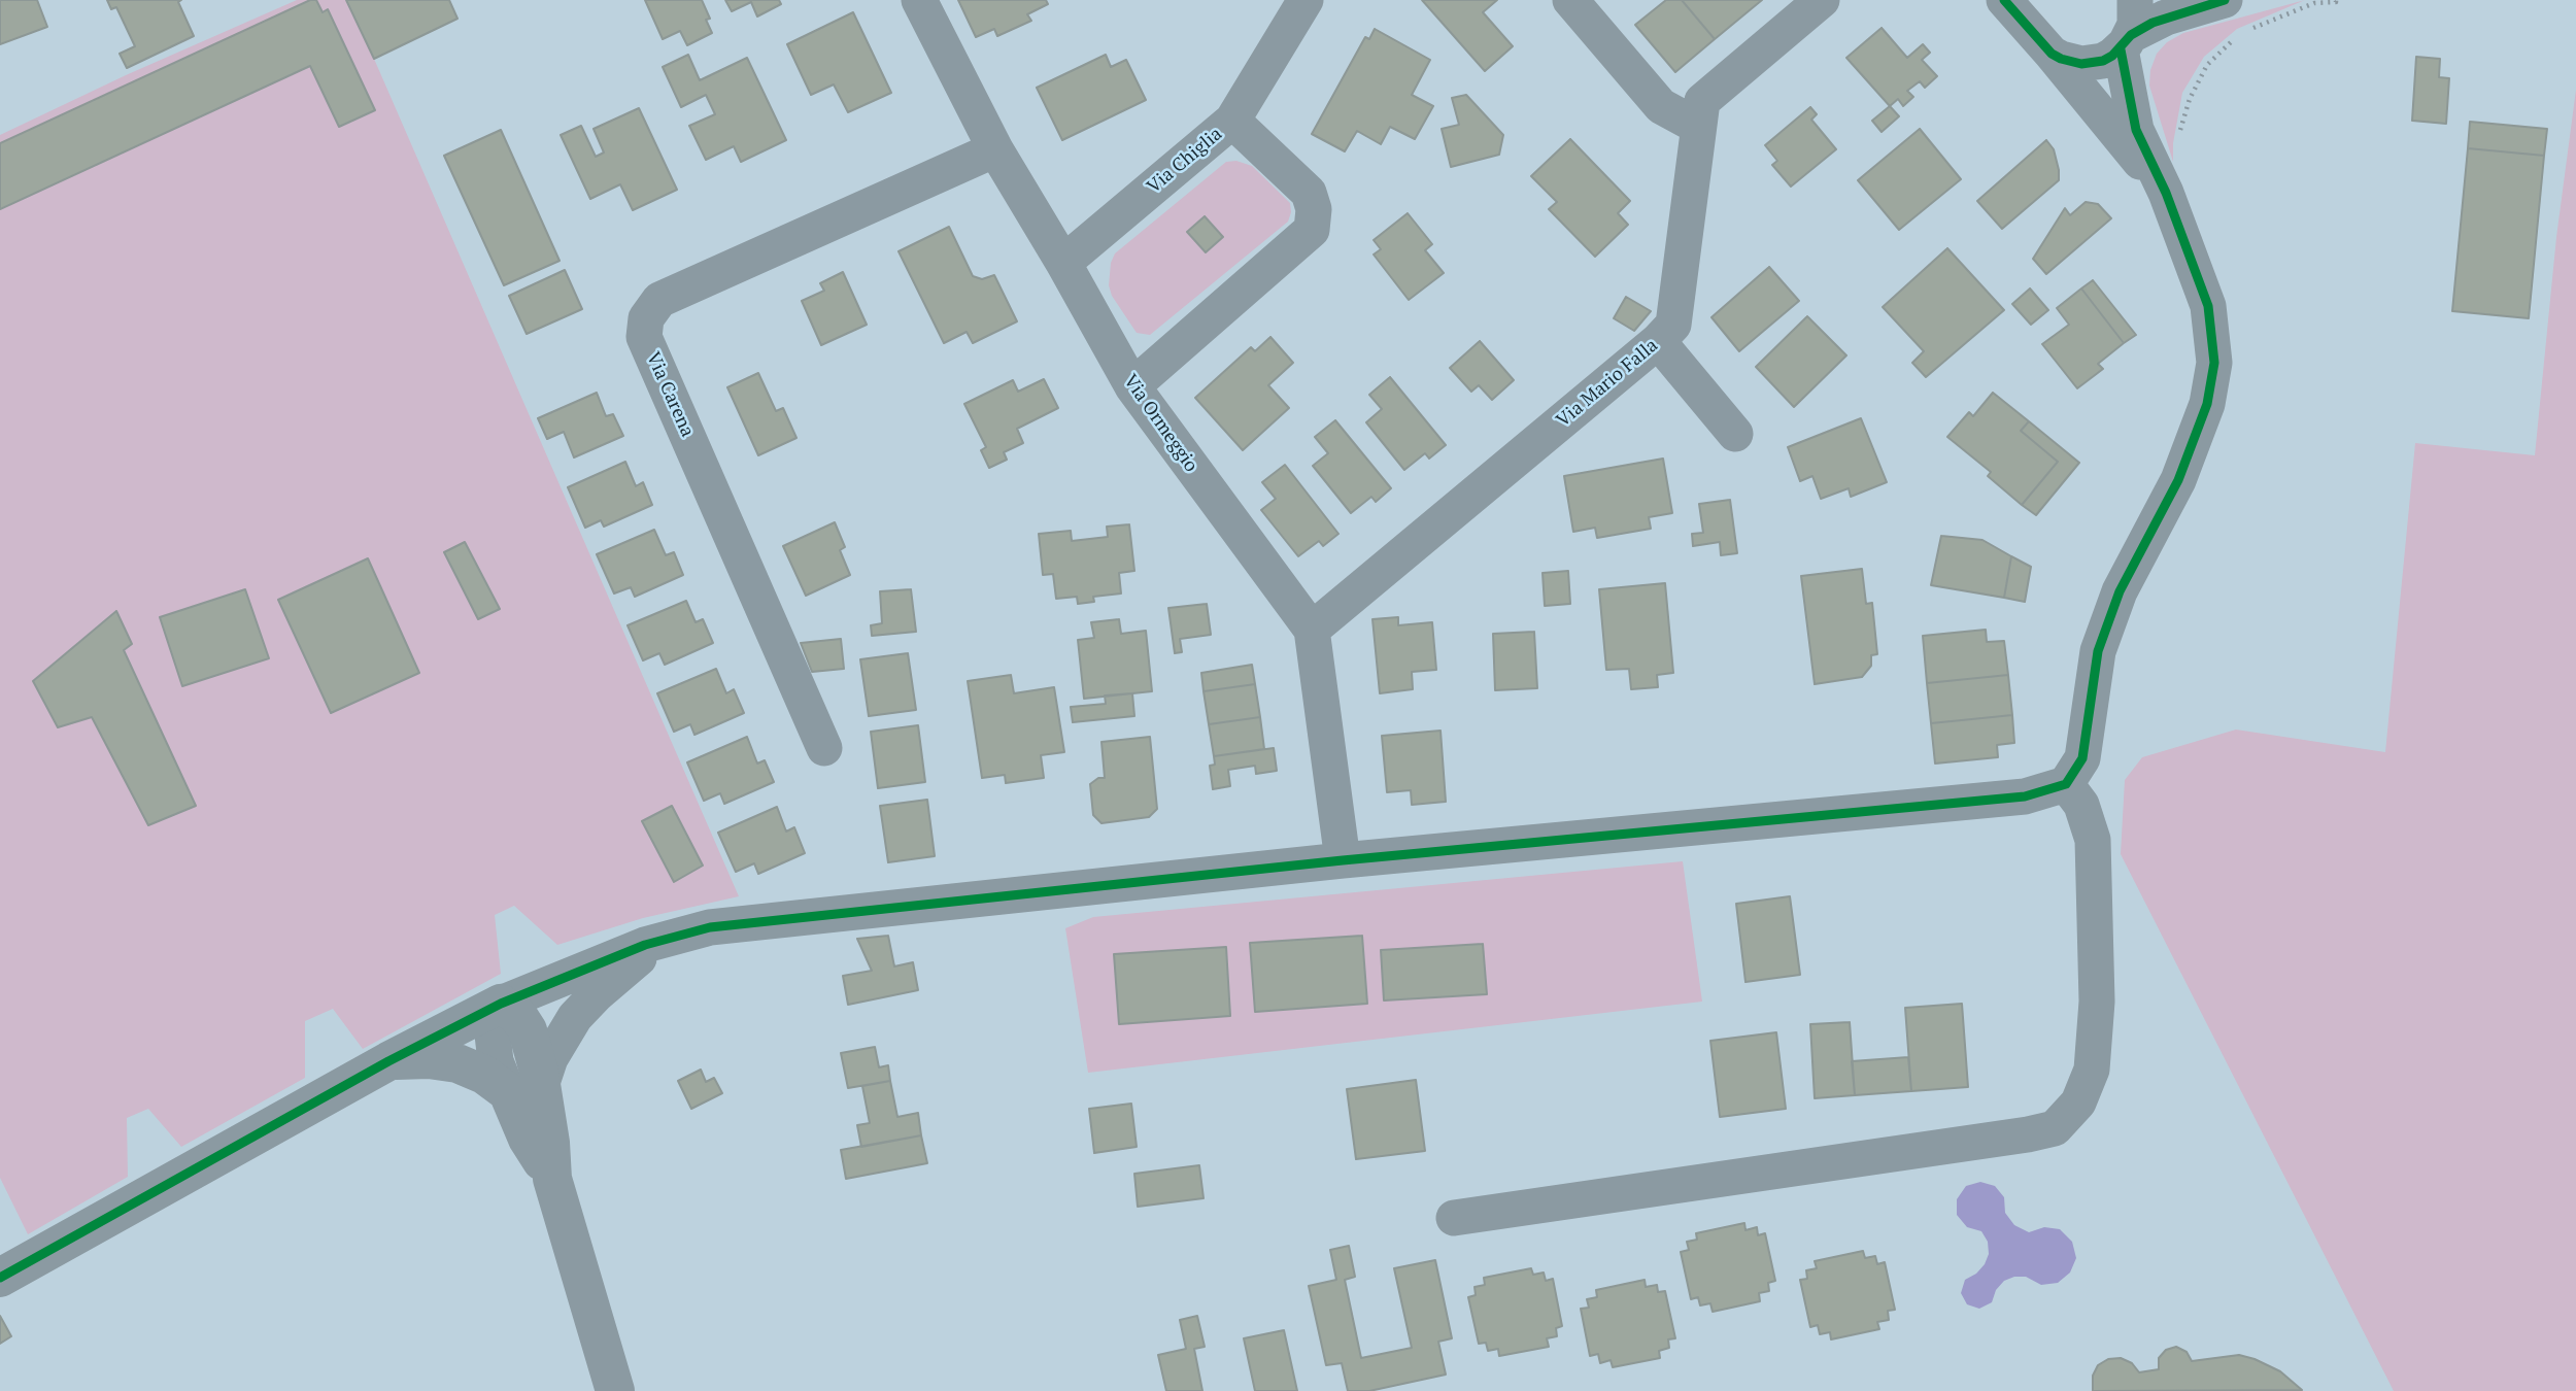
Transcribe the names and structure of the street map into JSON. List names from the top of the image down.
{
  "streets": {
    "street": [
      "Via Chiglia",
      "Via Mario Falla",
      "Via Carena",
      "Via Ormeggio"
    ]
  },
  "crossings": [
    ["Via Chiglia", "Via Ormeggio"],
    ["Via Mario Falla", "Via Ormeggio"],
    ["Via Carena", "Via Ormeggio"]
  ]
}
